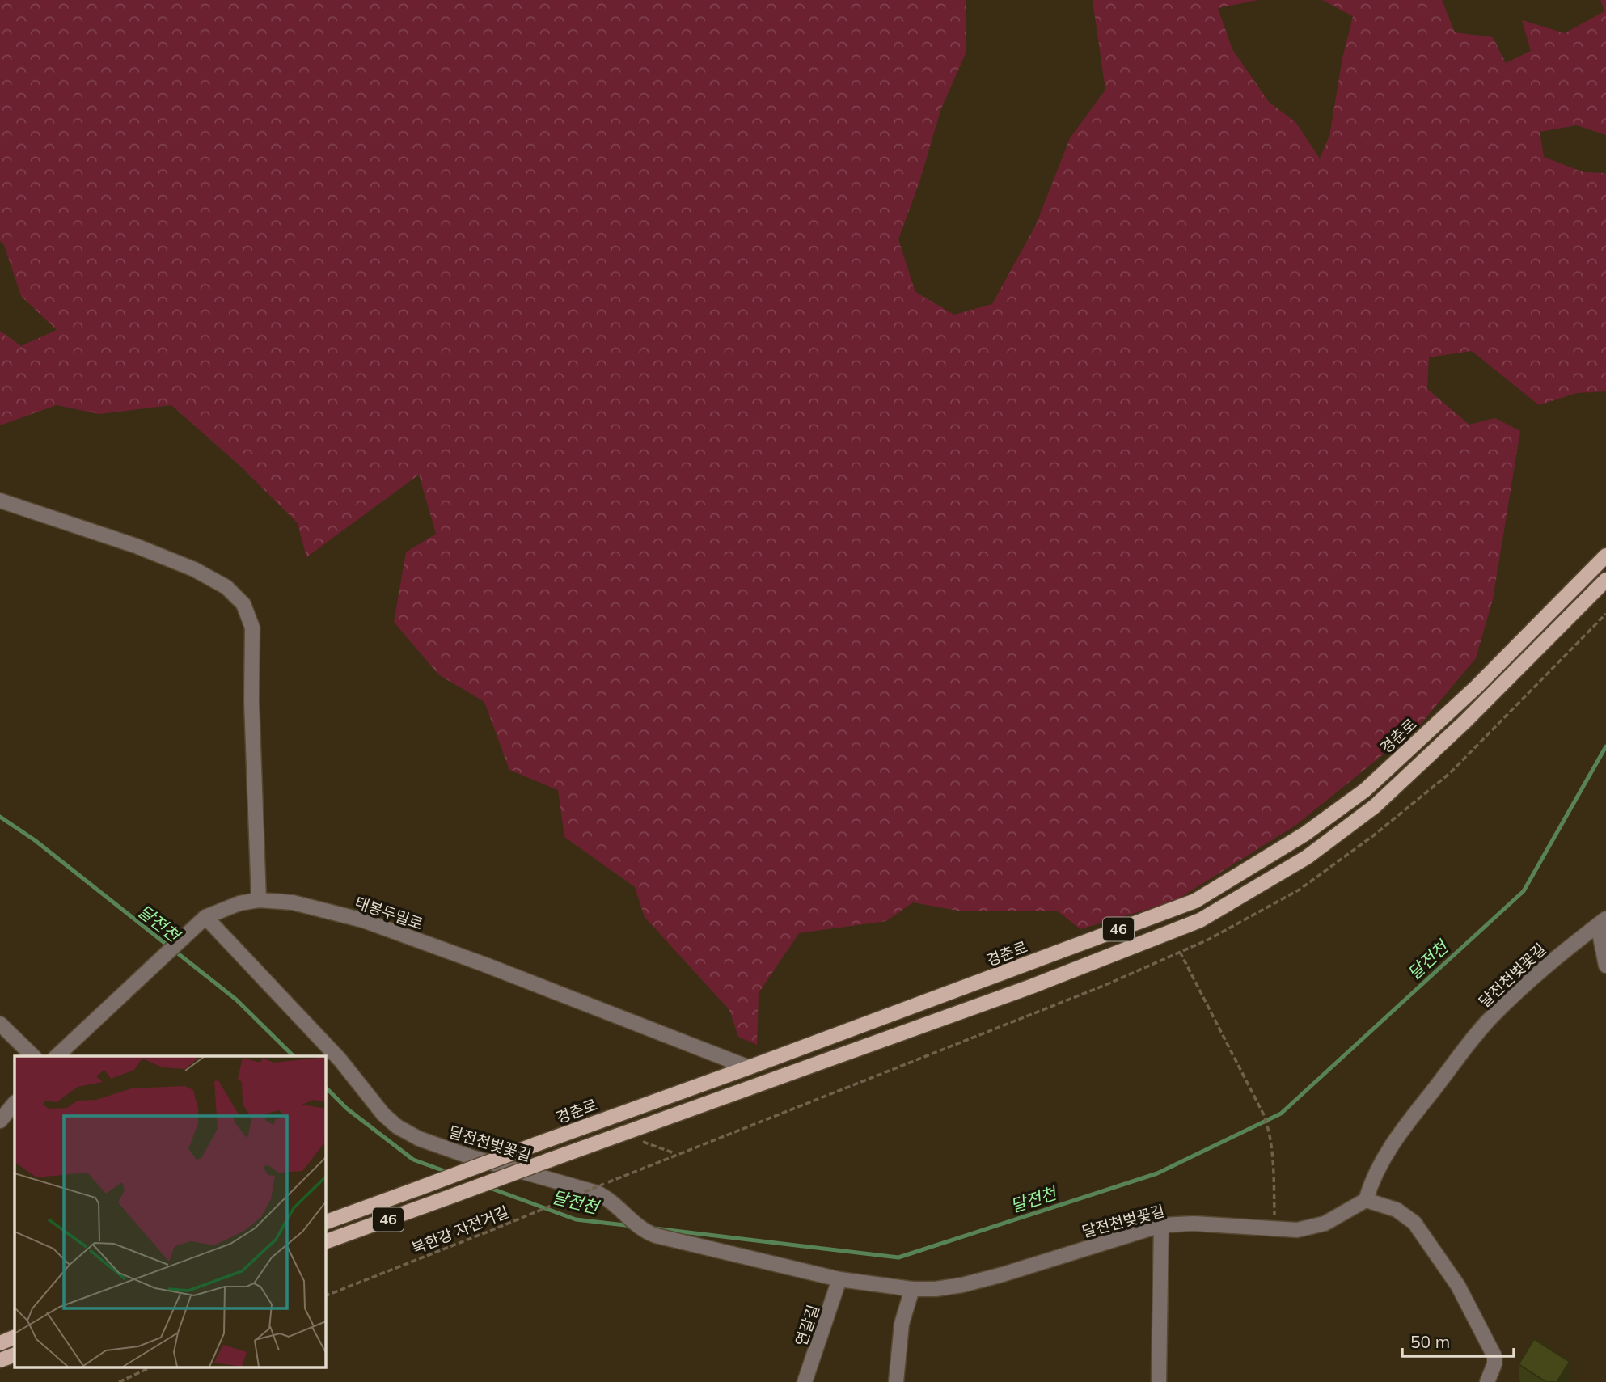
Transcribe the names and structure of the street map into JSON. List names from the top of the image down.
{
  "streets": {
    "main road": ["경춘로", "46"],
    "street": ["태봉두밀로", "달전천벚꽃길", "연갈길"],
    "path": ["북한강 자전거길"]
  },
  "crossings": [
    ["경춘로", "태봉두밀로"],
    ["태봉두밀로", "달전천벚꽃길"],
    ["달전천벚꽃길", "북한강 자전거길"],
    ["달전천벚꽃길", "연갈길"]
  ],
  "water": ["달전천"],
  "scale_bar": "50 m"
}
